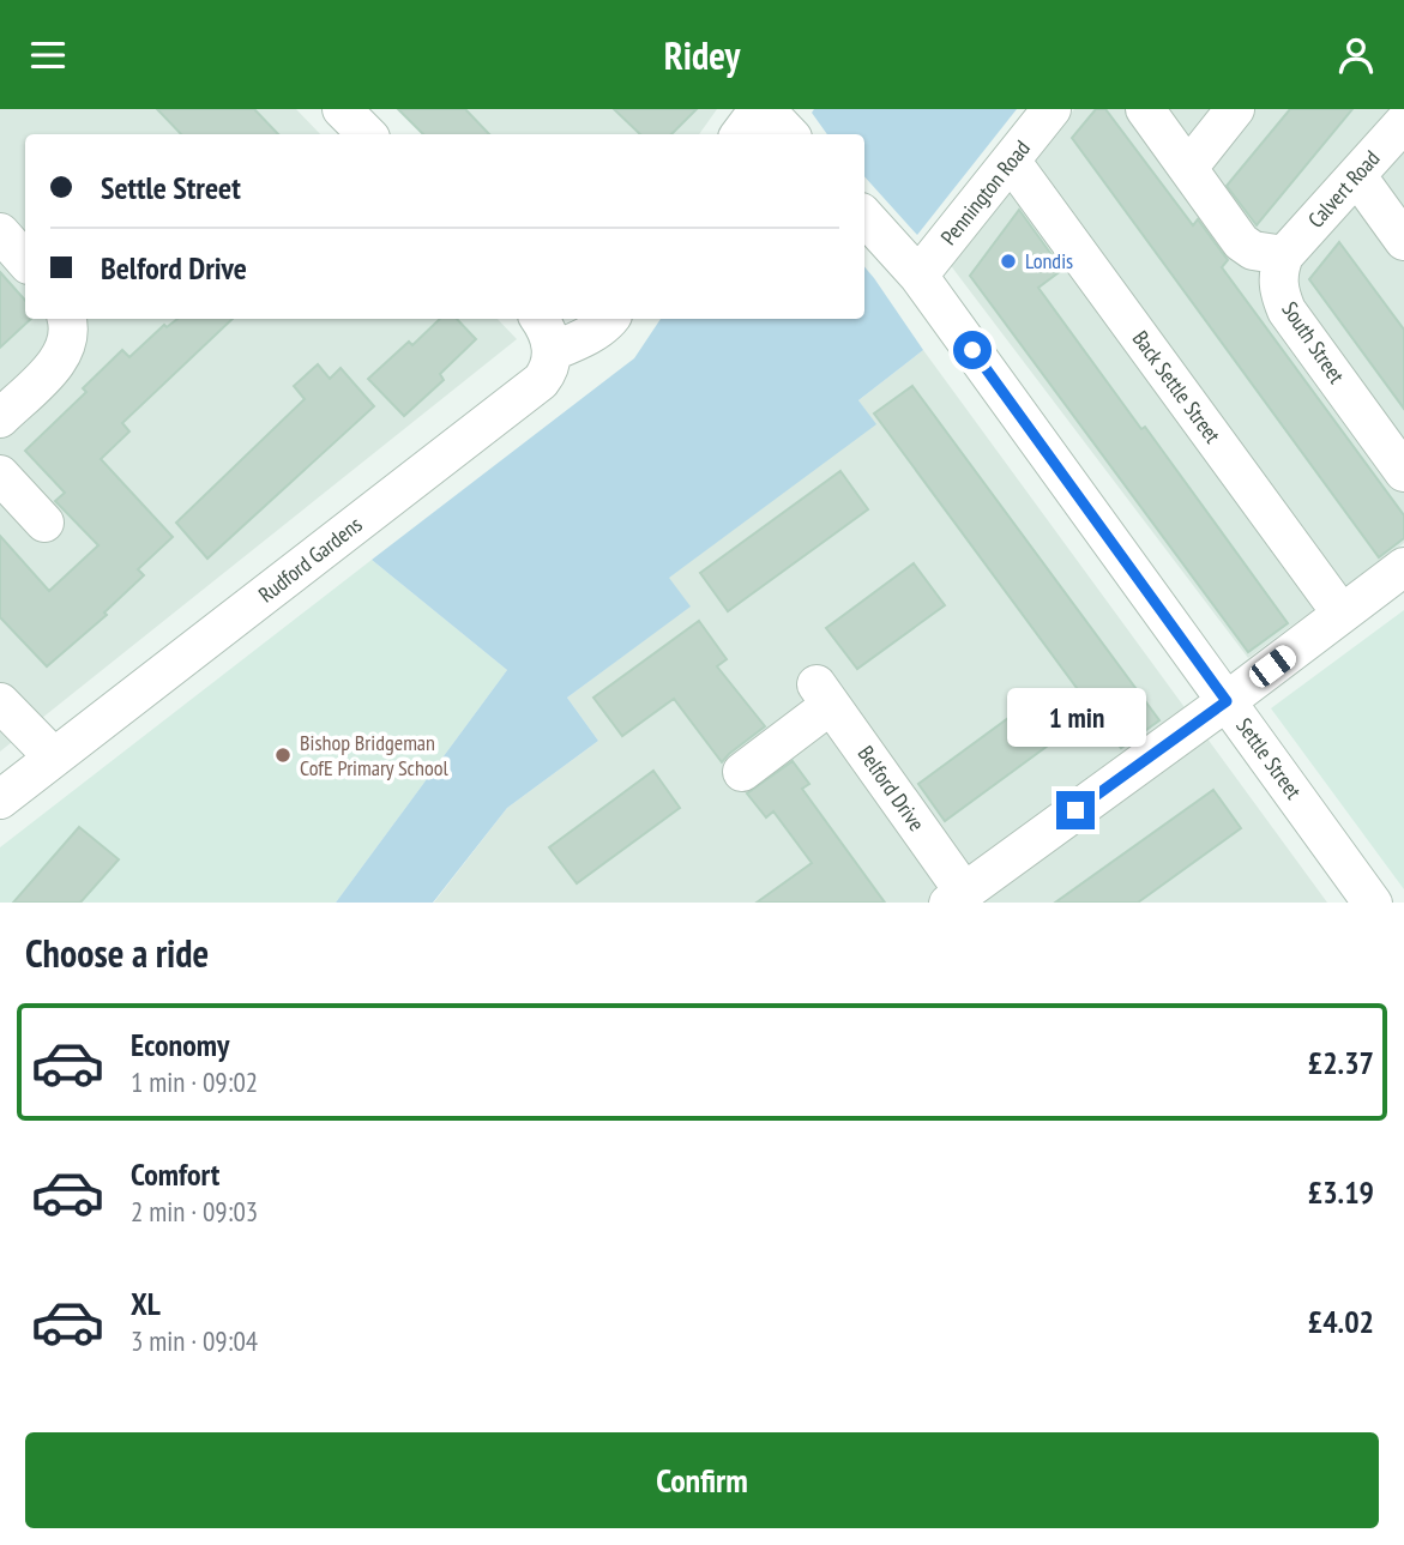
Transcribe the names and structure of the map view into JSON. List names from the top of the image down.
{
  "streets": {
    "street": [
      "Calvert Road",
      "Pennington Road",
      "South Street",
      "Back Settle Street",
      "Rudford Gardens",
      "Settle Street",
      "Belford Drive"
    ]
  },
  "crossings": [
    ["Calvert Road", "South Street"],
    ["Pennington Road", "Back Settle Street"],
    ["Pennington Road", "Settle Street"],
    ["Back Settle Street", "Belford Drive"],
    ["Settle Street", "Belford Drive"]
  ],
  "places": ["Londis", "Bishop Bridgeman CofE Primary School"],
  "page": {
    "header": "Ridey",
    "banner": ["Settle Street", "Belford Drive"],
    "bubble": "1 min",
    "heading": "Choose a ride",
    "list": [
      {
        "name": "Economy",
        "note": "1 min · 09:02",
        "value": "£2.37"
      },
      {
        "name": "Comfort",
        "note": "2 min · 09:03",
        "value": "£3.19"
      },
      {
        "name": "XL",
        "note": "3 min · 09:04",
        "value": "£4.02"
      }
    ],
    "buttons": "Confirm"
  }
}
